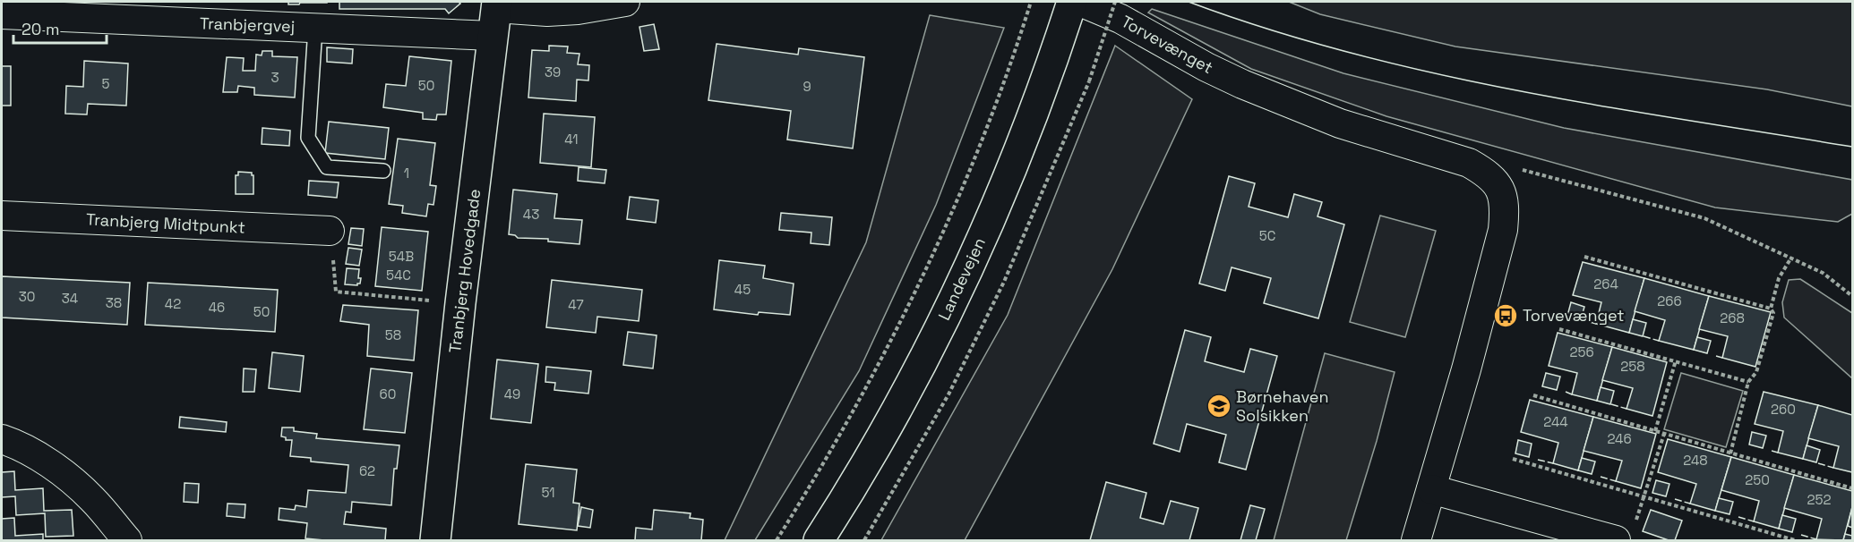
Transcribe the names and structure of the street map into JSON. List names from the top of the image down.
{
  "streets": {
    "main road": ["Tranbjerg Hovedgade", "Landevejen"],
    "street": ["Tranbjergvej", "Torvevænget", "Tranbjerg Midtpunkt"]
  },
  "crossings": [
    ["Tranbjergvej", "Tranbjerg Hovedgade"]
  ],
  "places": {
    "bus stop": ["Torvevænget"],
    "school or university": ["Børnehaven Solsikken"]
  },
  "house_numbers": [
    "39",
    "3",
    "5",
    "50",
    "9",
    "41",
    "1",
    "43",
    "5C",
    "54B",
    "54C",
    "264",
    "45",
    "30",
    "34",
    "266",
    "38",
    "42",
    "47",
    "46",
    "50",
    "268",
    "58",
    "256",
    "258",
    "60",
    "49",
    "260",
    "244",
    "246",
    "248",
    "62",
    "250",
    "51",
    "252"
  ],
  "scale_bar": "20 m"
}
